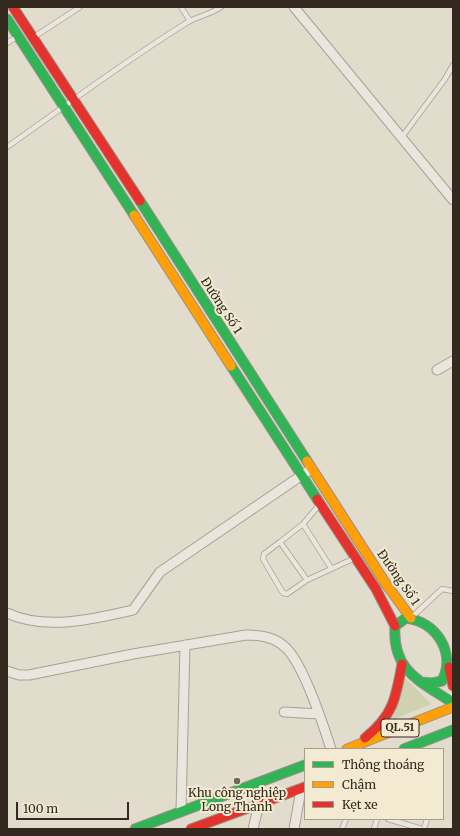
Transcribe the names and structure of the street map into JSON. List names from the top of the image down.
{
  "streets": {
    "main road": ["Đường Số 1", "QL.51"]
  },
  "places": ["Khu công nghiệp Long Thành"],
  "legend": ["Thông thoáng", "Chậm", "Kẹt xe"],
  "scale_bar": "100 m"
}
